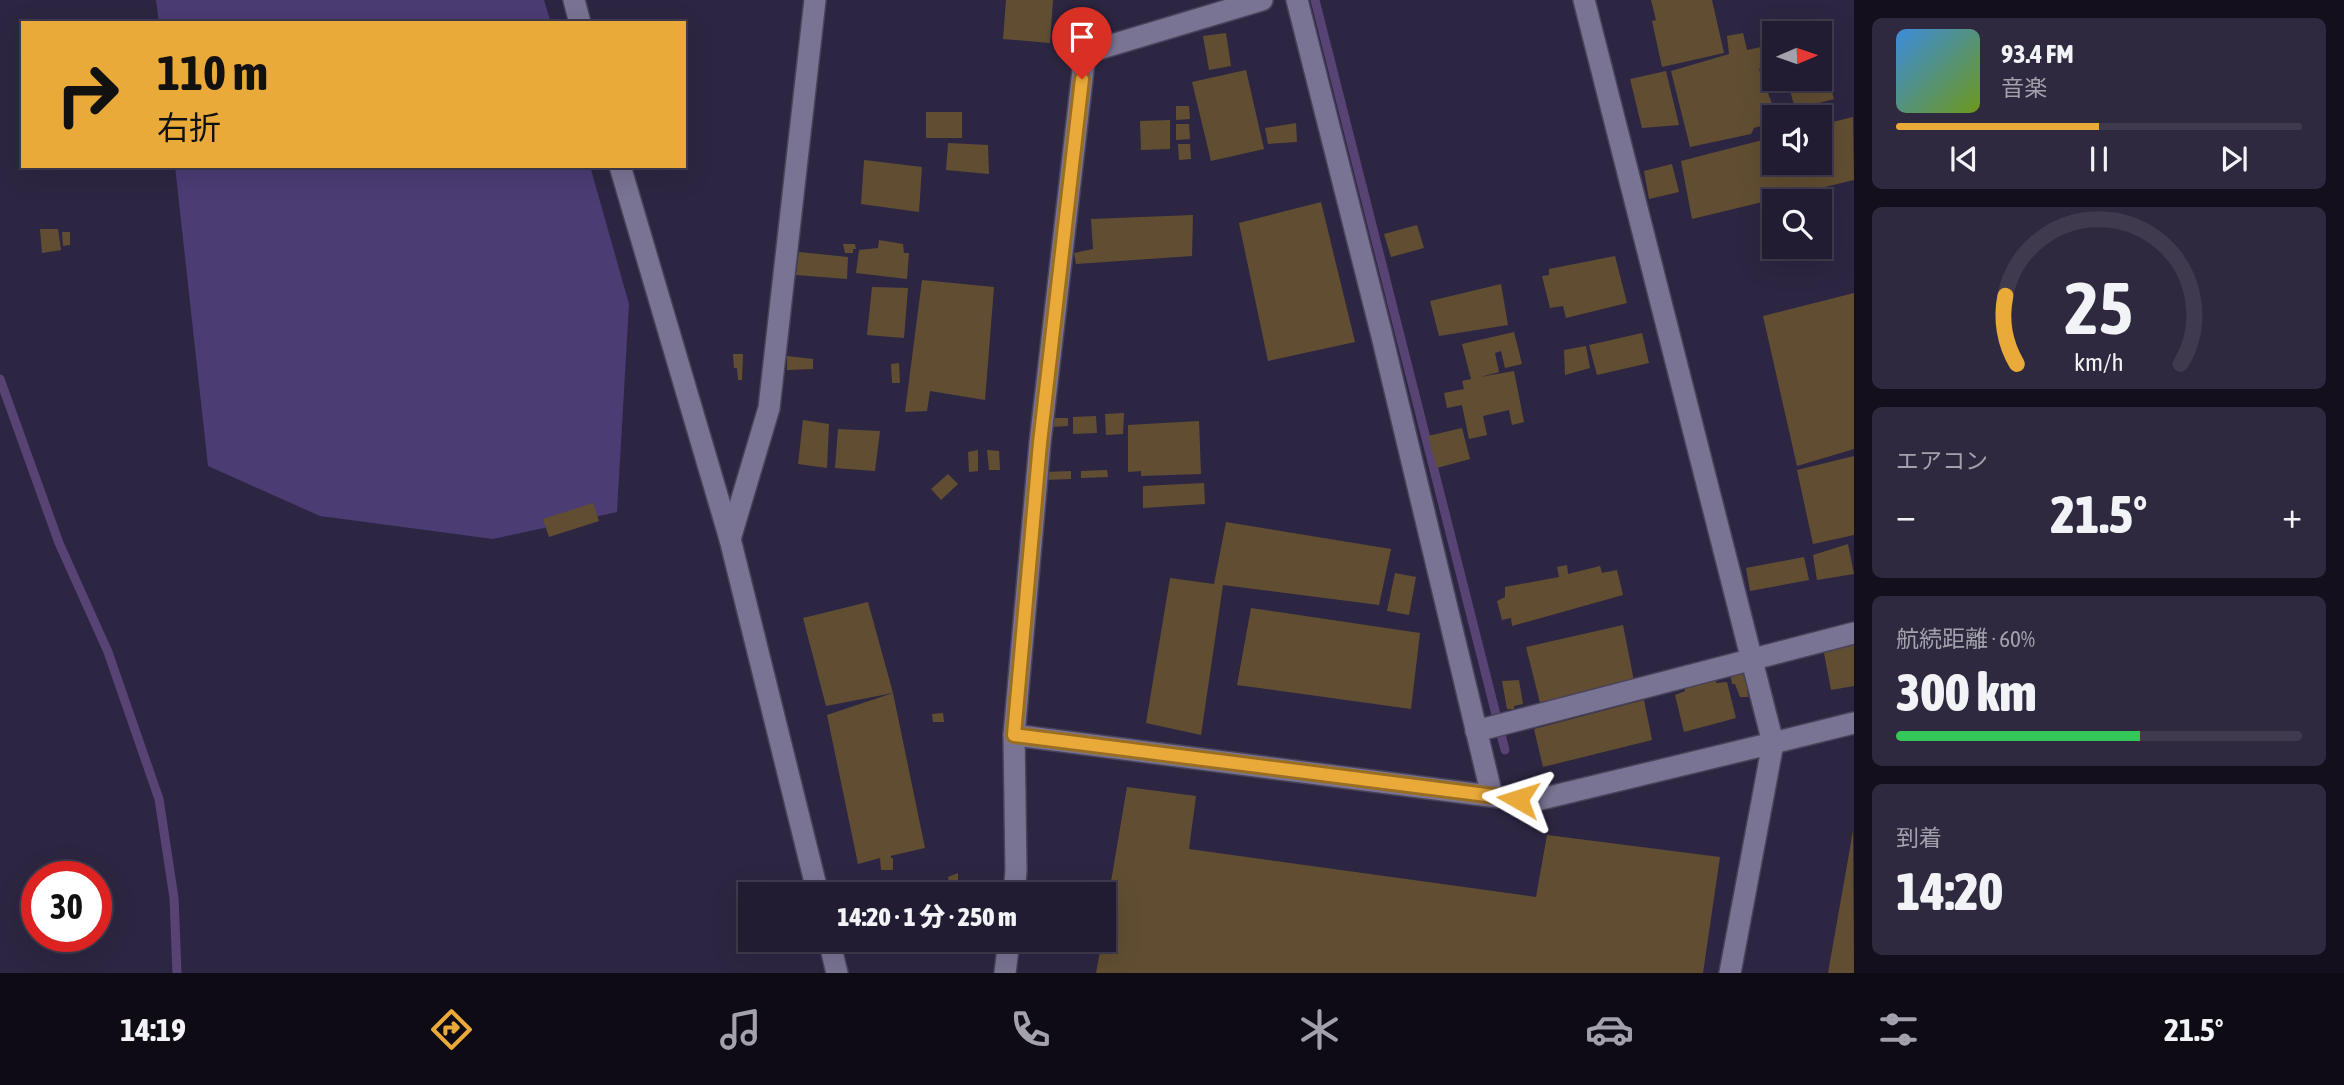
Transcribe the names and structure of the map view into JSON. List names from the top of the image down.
{
  "north": "right",
  "page": {
    "turn": ["110 m", "右折"],
    "song": ["93.4 FM", "音楽"],
    "tile": [
      "エアコン",
      ["航続距離 · 60%", "300 km"],
      ["到着", "14:20"]
    ],
    "heat": ["−", "21.5°", "+"],
    "limit": "30",
    "trip": "14:20 · 1 分 · 250 m",
    "tabs": ["14:19", "21.5°"],
    "gauge": ["25", "km/h"]
  }
}
